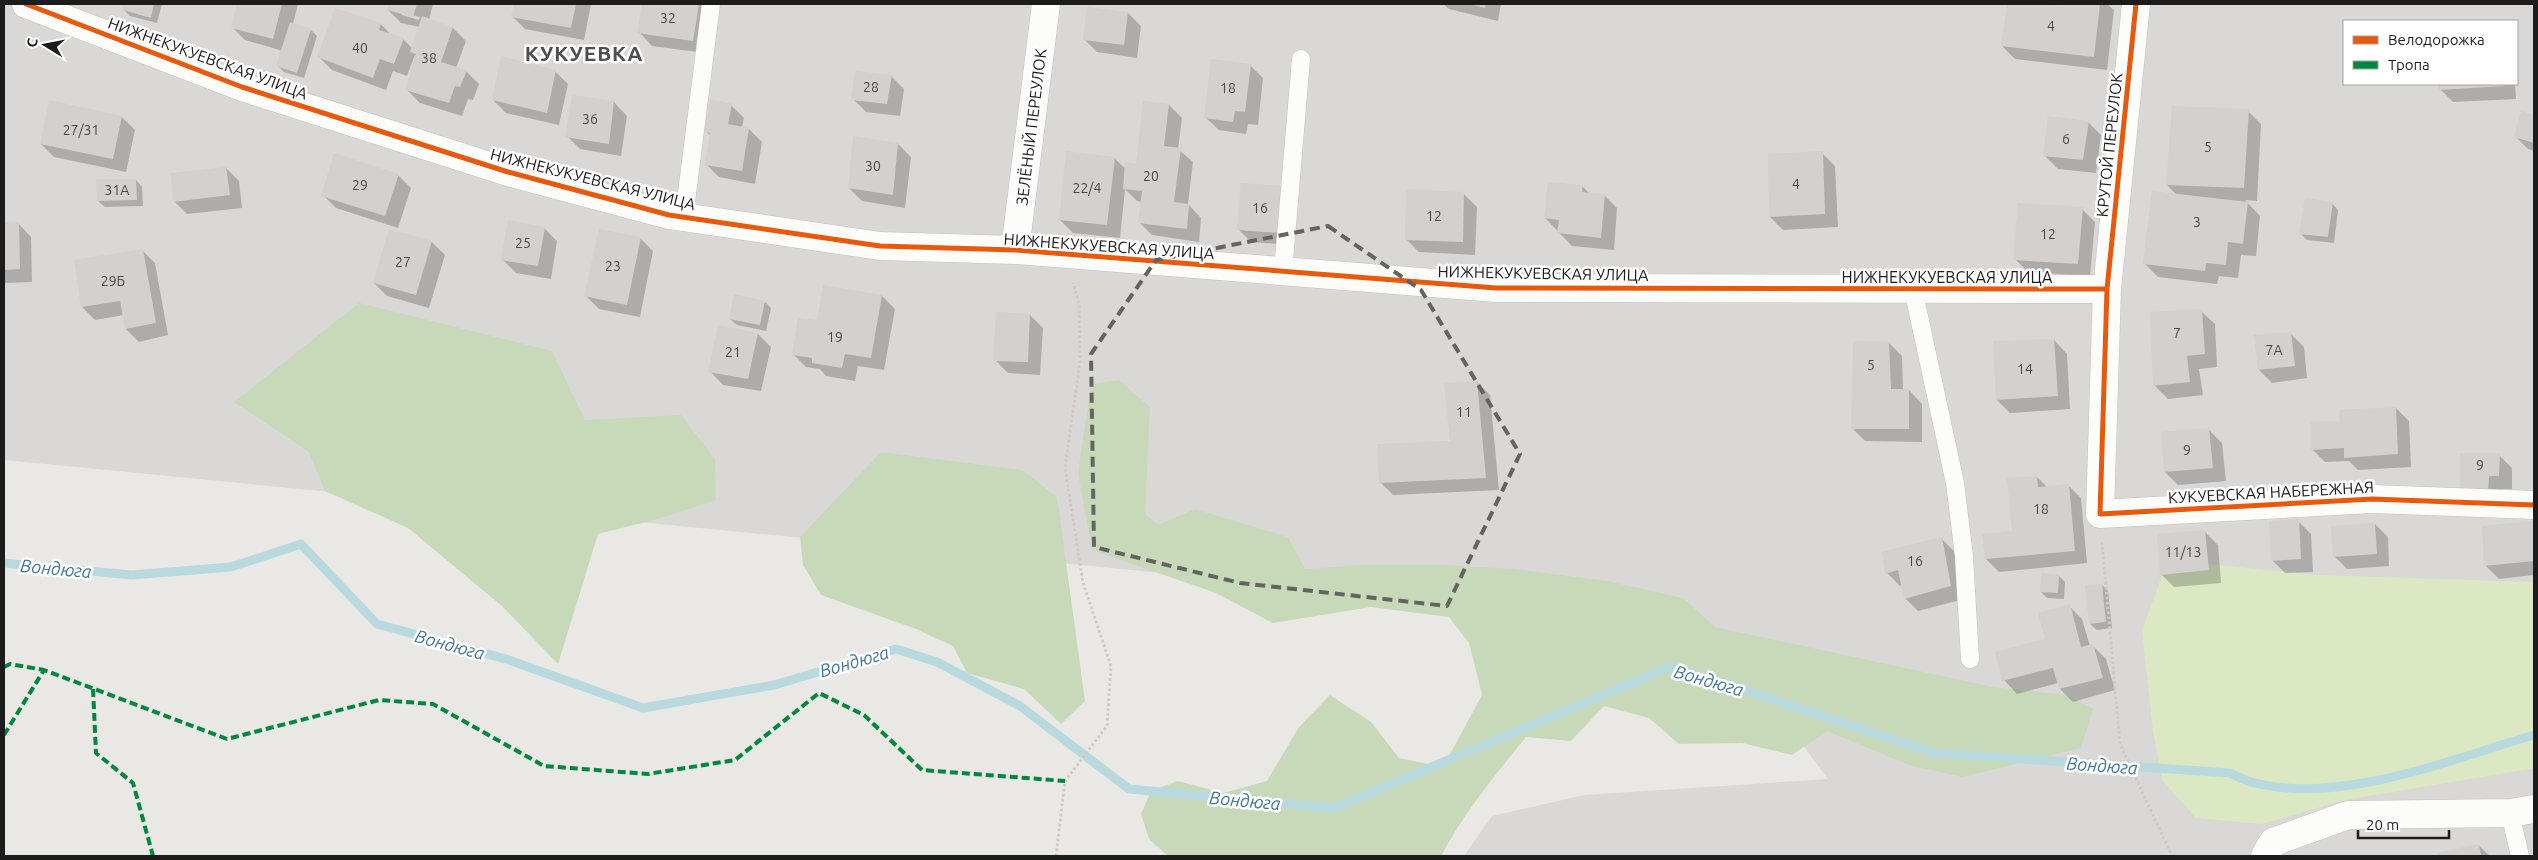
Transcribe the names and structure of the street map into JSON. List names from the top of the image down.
{
  "streets": {
    "street": [
      "НИЖНЕКУКУЕВСКАЯ УЛИЦА",
      "ЗЕЛЁНЫЙ ПЕРЕУЛОК",
      "КРУТОЙ ПЕРЕУЛОК",
      "КУКУЕВСКАЯ НАБЕРЕЖНАЯ"
    ]
  },
  "crossings": [
    ["НИЖНЕКУКУЕВСКАЯ УЛИЦА", "ЗЕЛЁНЫЙ ПЕРЕУЛОК"],
    ["НИЖНЕКУКУЕВСКАЯ УЛИЦА", "КРУТОЙ ПЕРЕУЛОК"],
    ["КРУТОЙ ПЕРЕУЛОК", "КУКУЕВСКАЯ НАБЕРЕЖНАЯ"]
  ],
  "districts": ["КУКУЕВКА"],
  "water": ["Вондюга"],
  "house_numbers": [
    "32",
    "4",
    "40",
    "38",
    "28",
    "18",
    "36",
    "27/31",
    "6",
    "5",
    "30",
    "20",
    "4",
    "29",
    "22/4",
    "31А",
    "16",
    "12",
    "3",
    "12",
    "25",
    "27",
    "23",
    "29Б",
    "7",
    "19",
    "7А",
    "21",
    "5",
    "14",
    "11",
    "9",
    "9",
    "18",
    "11/13",
    "16"
  ],
  "legend": ["Велодорожка", "Тропа"],
  "scale_bar": "20 m",
  "north": "left"
}
